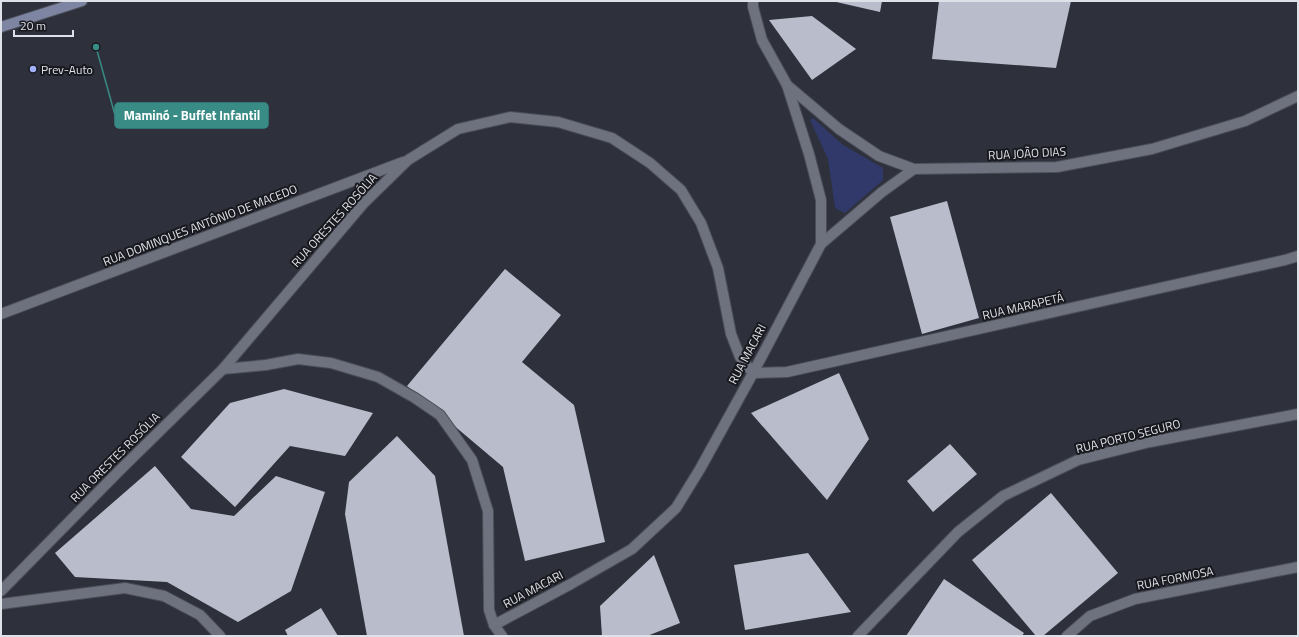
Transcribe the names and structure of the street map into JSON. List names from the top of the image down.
{
  "streets": {
    "street": [
      "RUA JOÃO DIAS",
      "RUA ORESTES ROSÓLIA",
      "RUA DOMINQUES ANTÔNIO DE MACEDO",
      "RUA MARAPETÁ",
      "RUA MACARI",
      "RUA PORTO SEGURO",
      "RUA FORMOSA"
    ]
  },
  "crossings": [
    ["RUA ORESTES ROSÓLIA", "RUA DOMINQUES ANTÔNIO DE MACEDO"],
    ["RUA ORESTES ROSÓLIA", "RUA MARAPETÁ"],
    ["RUA ORESTES ROSÓLIA", "RUA MACARI"],
    ["RUA MARAPETÁ", "RUA MACARI"]
  ],
  "places": ["Maminó - Buffet Infantil", "Prev-Auto"],
  "scale_bar": "20 m"
}
